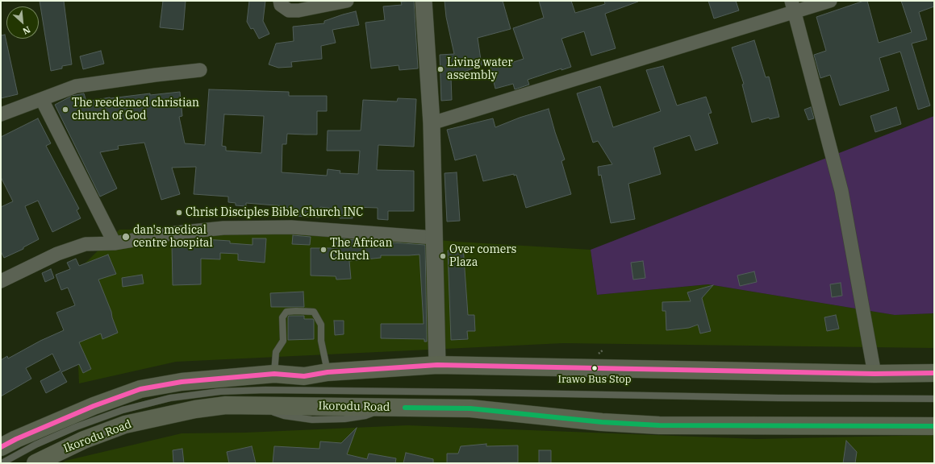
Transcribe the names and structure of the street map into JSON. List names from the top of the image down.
{
  "streets": {
    "highway": ["Ikorodu Road"]
  },
  "places": [
    "Living water assembly",
    "The reedemed christian church of God",
    "Christ Disciples Bible Church INC",
    "dan's medical centre hospital",
    "The African Church",
    "Over comers Plaza",
    "Irawo Bus Stop"
  ],
  "north": "bottom right"
}
